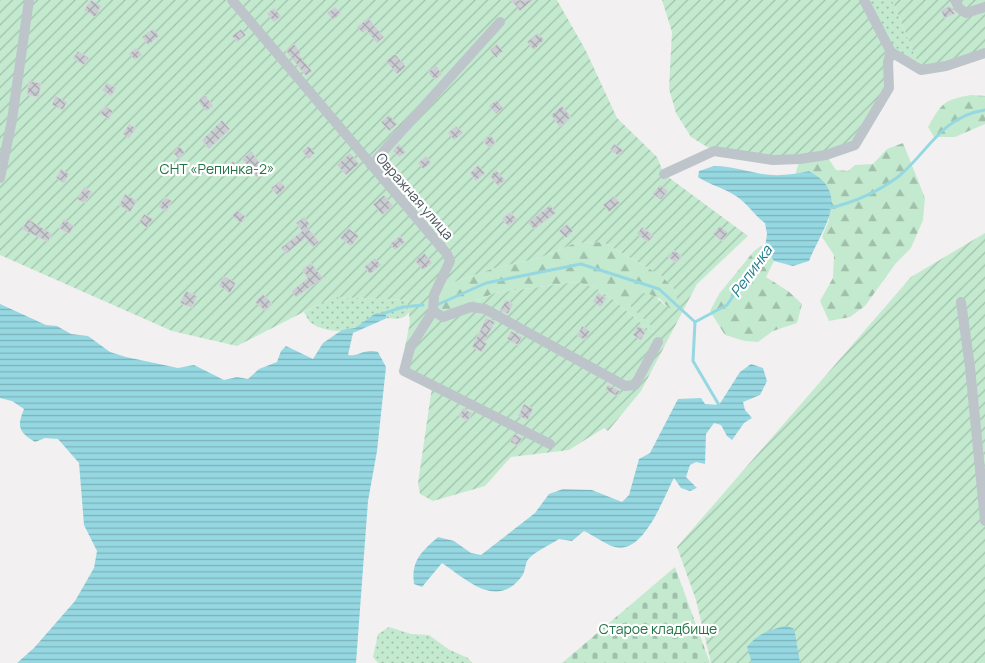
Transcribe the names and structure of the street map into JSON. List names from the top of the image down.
{
  "streets": {
    "street": ["Овражная улица"]
  },
  "water": ["Репинка"],
  "parks": ["СНТ «Репинка-2»", "Старое кладбище"]
}
